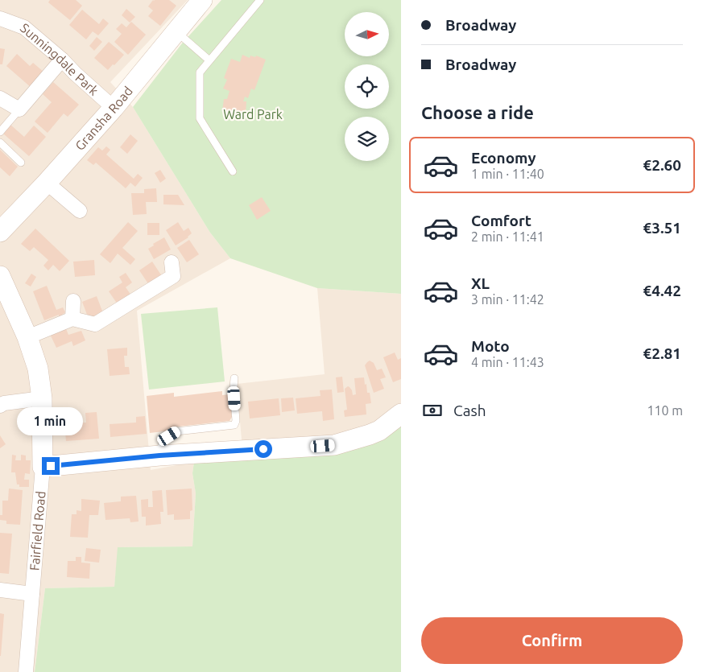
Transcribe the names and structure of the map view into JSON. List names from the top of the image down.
{
  "streets": {
    "street": ["Sunningdale Park", "Gransha Road", "Fairfield Road"]
  },
  "crossings": [
    ["Sunningdale Park", "Gransha Road"]
  ],
  "parks": ["Ward Park"],
  "north": "right",
  "page": {
    "banner": ["Broadway", "Broadway"],
    "heading": "Choose a ride",
    "list": [
      {
        "name": "Economy",
        "note": "1 min · 11:40",
        "value": "€2.60"
      },
      {
        "name": "Comfort",
        "note": "2 min · 11:41",
        "value": "€3.51"
      },
      {
        "name": "XL",
        "note": "3 min · 11:42",
        "value": "€4.42"
      },
      {
        "name": "Moto",
        "note": "4 min · 11:43",
        "value": "€2.81"
      }
    ],
    "pay": ["Cash", "110 m"],
    "bubble": "1 min",
    "buttons": "Confirm"
  }
}
